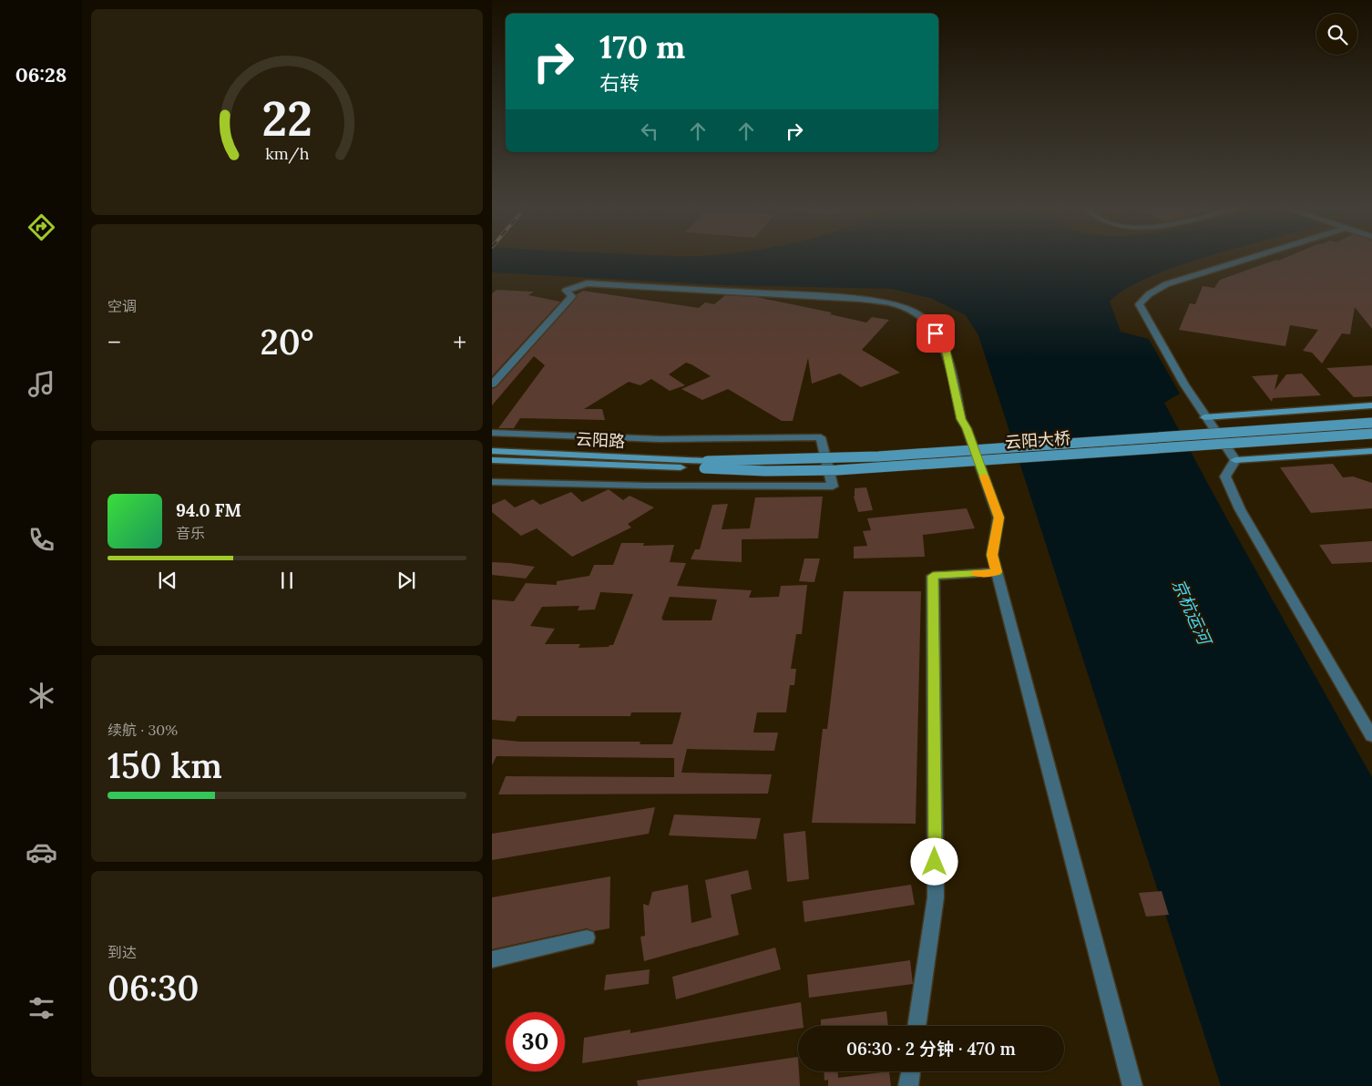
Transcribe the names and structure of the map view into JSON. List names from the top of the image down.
{
  "streets": {
    "street": ["云阳路", "云阳大桥"]
  },
  "crossings": [
    ["云阳路", "云阳大桥"]
  ],
  "water": ["京杭运河"],
  "page": {
    "tabs": "06:28",
    "turn": ["170 m", "右转"],
    "tile": [
      "空调",
      ["续航 · 30%", "150 km"],
      ["到达", "06:30"]
    ],
    "heat": ["−", "20°", "+"],
    "song": ["94.0 FM", "音乐"],
    "limit": "30",
    "trip": "06:30 · 2 分钟 · 470 m",
    "gauge": ["22", "km/h"]
  }
}
